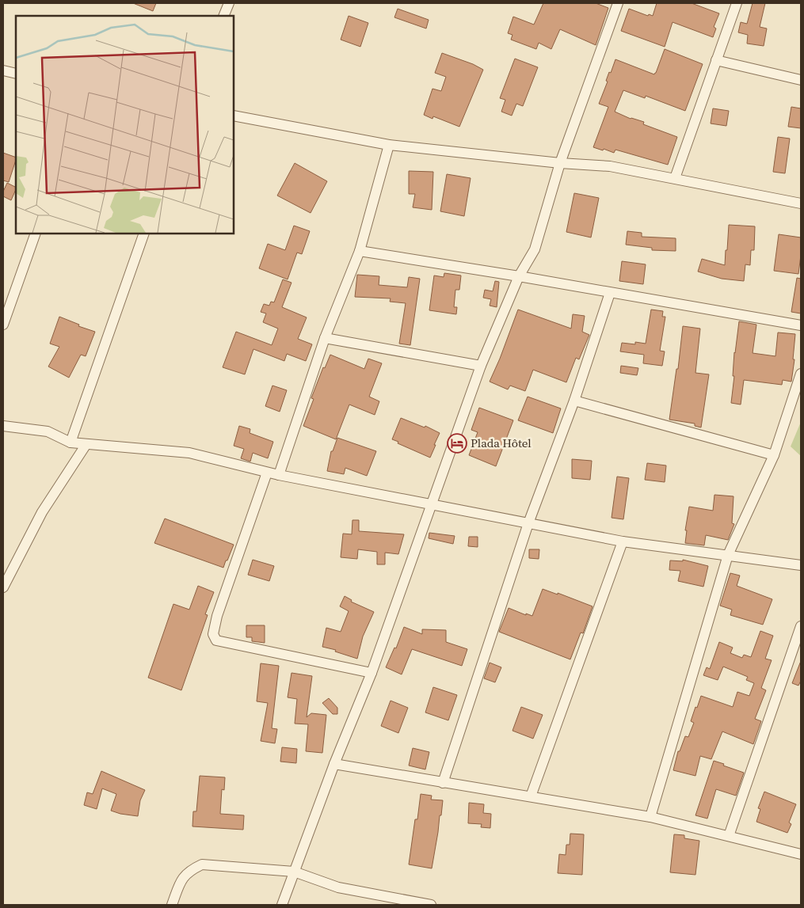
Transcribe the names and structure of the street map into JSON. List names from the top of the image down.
{
  "places": {
    "hotel": ["Plada Hôtel"]
  }
}
